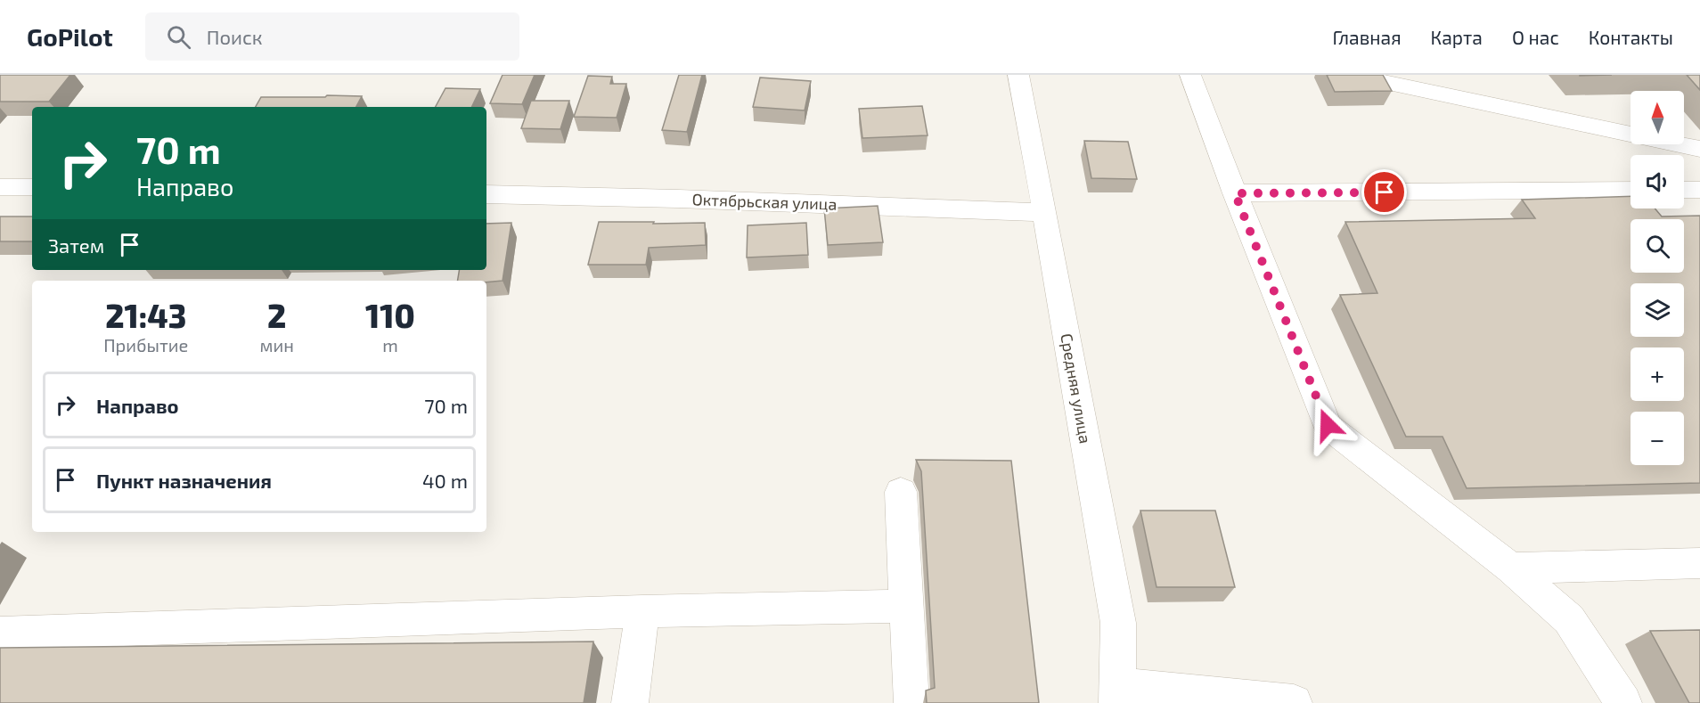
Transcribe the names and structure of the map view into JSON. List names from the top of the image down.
{
  "streets": {
    "street": ["Октябрьская улица", "Средняя улица"]
  },
  "crossings": [
    ["Октябрьская улица", "Средняя улица"]
  ],
  "north": "top",
  "page": {
    "header": "GoPilot",
    "search": "Поиск",
    "nav": [
      "Главная",
      "Карта",
      "О нас",
      "Контакты"
    ],
    "map_buttons": ["+", "−"],
    "turn": ["70 m", "Направо"],
    "then": "Затем",
    "eta": [
      "21:43",
      "Прибытие",
      "2",
      "мин",
      "110",
      "m"
    ],
    "list": [
      {
        "name": "Направо",
        "value": "70 m"
      },
      {
        "name": "Пункт назначения",
        "value": "40 m"
      }
    ]
  }
}
